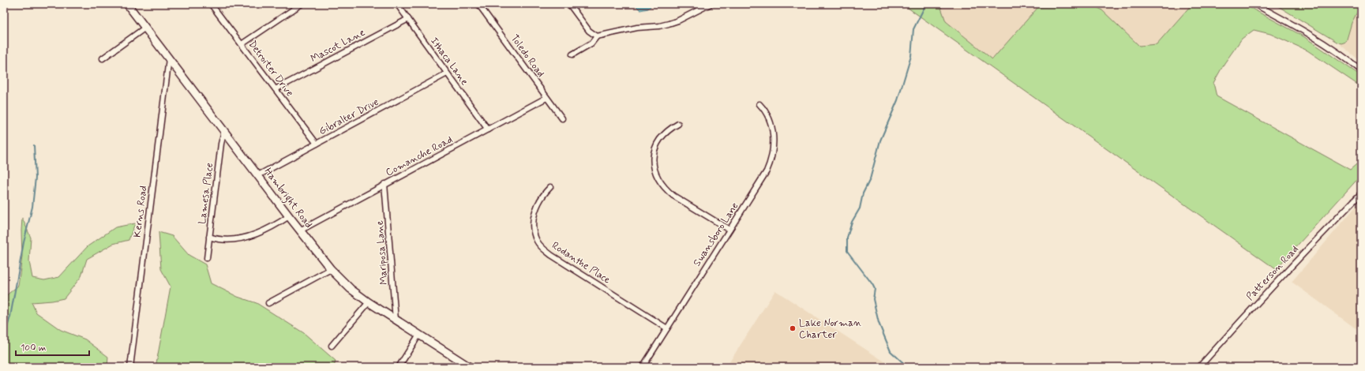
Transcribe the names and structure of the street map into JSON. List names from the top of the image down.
{
  "streets": {
    "main road": ["Hambright Road"],
    "street": [
      "Mascot Lane",
      "Toledo Road",
      "Ithaca Lane",
      "Detroiter Drive",
      "Gibralter Drive",
      "Comanche Road",
      "Lamesa Place",
      "Kerns Road",
      "Swansboro Lane",
      "Mariposa Lane",
      "Rodanthe Place",
      "Patterson Road"
    ]
  },
  "crossings": [
    ["Mascot Lane", "Ithaca Lane"],
    ["Mascot Lane", "Detroiter Drive"],
    ["Toledo Road", "Comanche Road"],
    ["Ithaca Lane", "Gibralter Drive"],
    ["Ithaca Lane", "Comanche Road"],
    ["Detroiter Drive", "Gibralter Drive"],
    ["Gibralter Drive", "Hambright Road"],
    ["Comanche Road", "Hambright Road"],
    ["Comanche Road", "Mariposa Lane"],
    ["Lamesa Place", "Hambright Road"],
    ["Hambright Road", "Kerns Road"],
    ["Hambright Road", "Mariposa Lane"],
    ["Swansboro Lane", "Rodanthe Place"]
  ],
  "places": ["Lake Norman Charter"],
  "scale_bar": "100 m"
}
